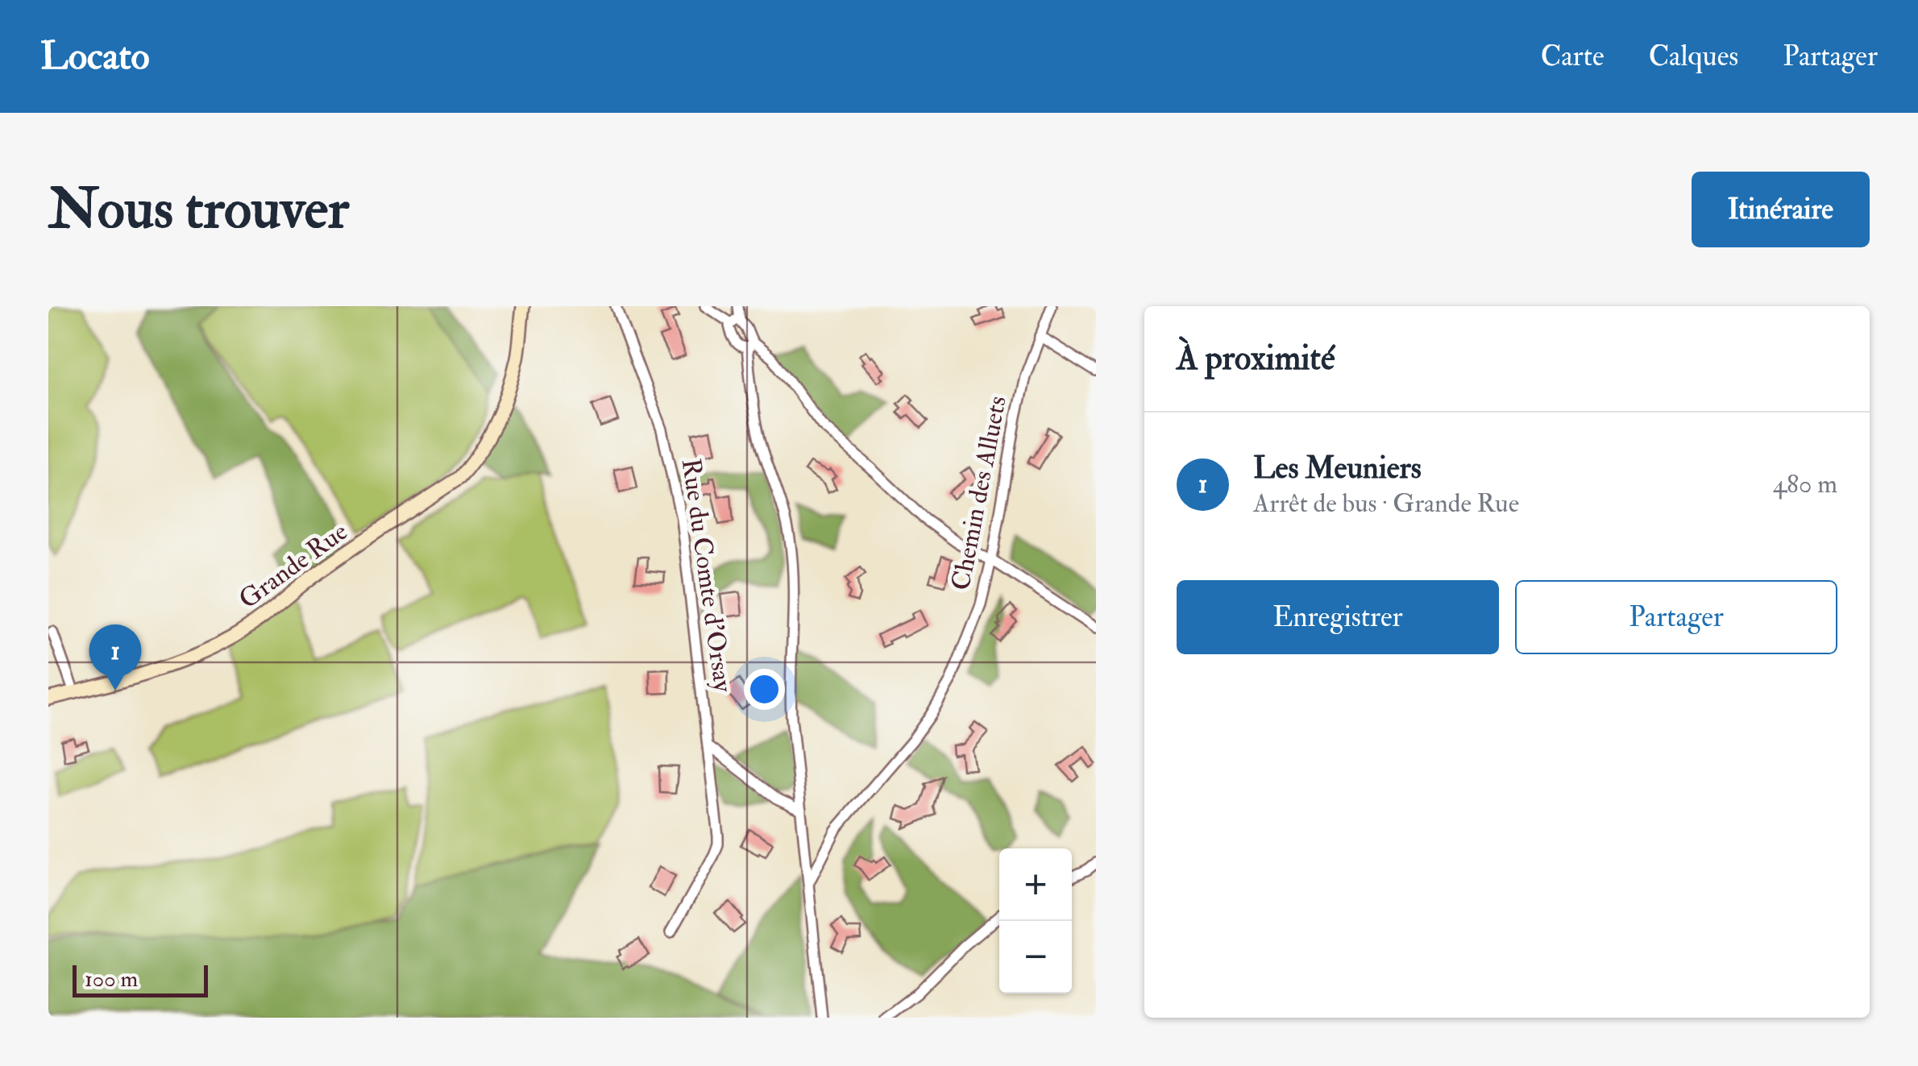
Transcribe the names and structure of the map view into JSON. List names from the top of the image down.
{
  "streets": {
    "street": ["Chemin des Alluets", "Grande Rue", "Rue du Comte d'Orsay"]
  },
  "scale_bar": "100 m",
  "page": {
    "header": "Locato",
    "nav": ["Carte", "Calques", "Partager"],
    "buttons": [
      "Itinéraire",
      ["Enregistrer", "Partager"]
    ],
    "title": "Nous trouver",
    "heading": "À proximité",
    "list": [
      {
        "mark": "1",
        "name": "Les Meuniers",
        "note": "Arrêt de bus · Grande Rue",
        "value": "480 m"
      }
    ],
    "pins": "1",
    "map_buttons": ["+", "−"],
    "scale": "100 m"
  }
}
